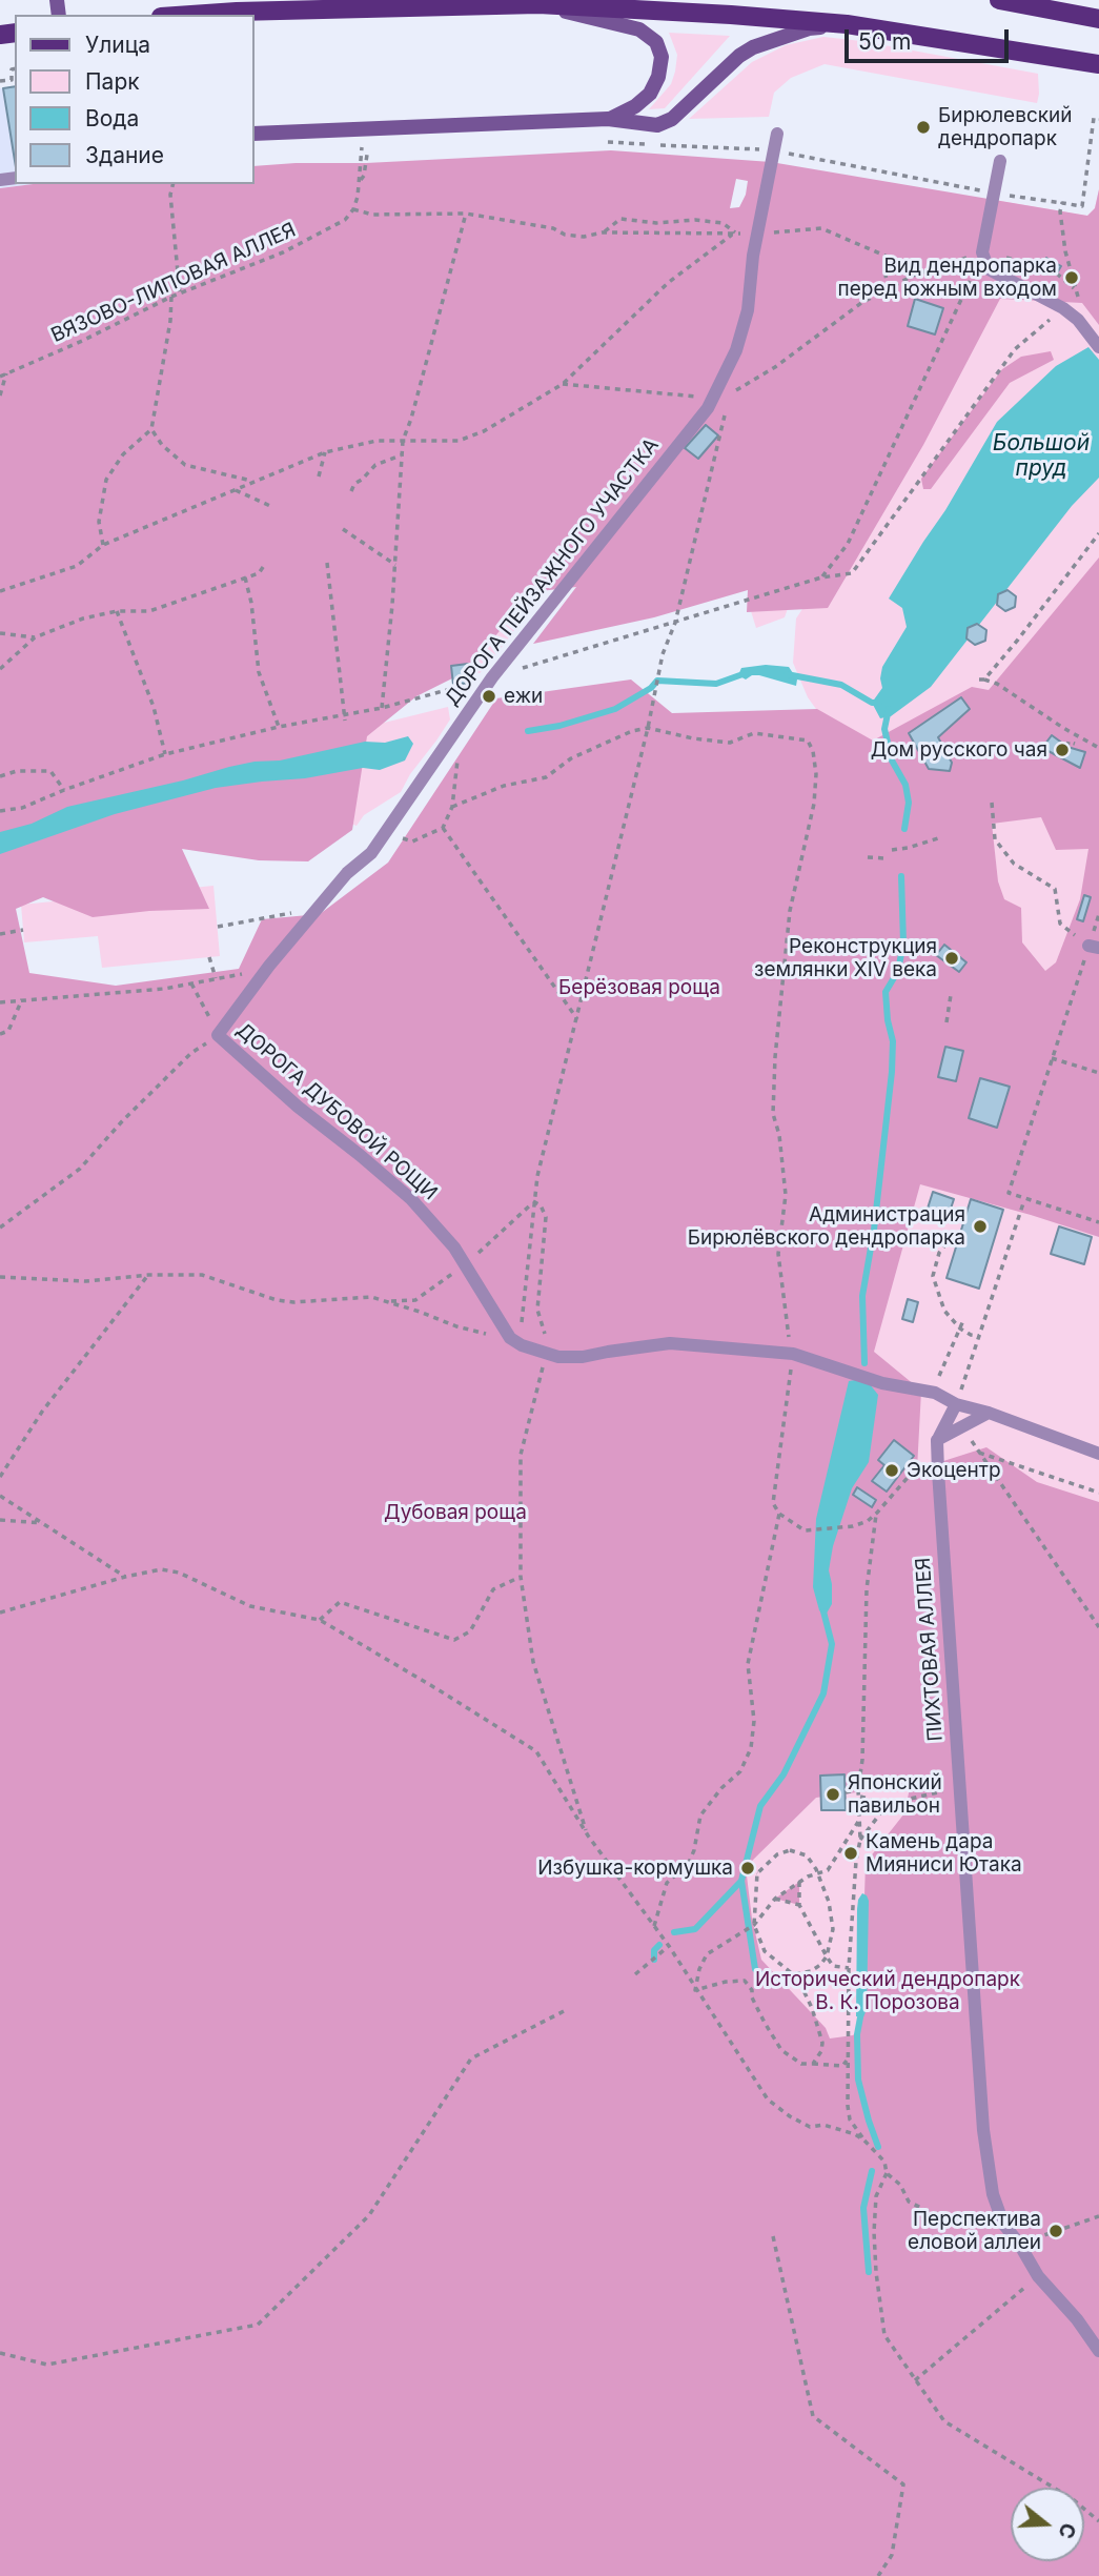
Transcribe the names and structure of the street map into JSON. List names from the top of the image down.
{
  "streets": {
    "lane": ["ДОРОГА ПЕЙЗАЖНОГО УЧАСТКА", "ДОРОГА ДУБОВОЙ РОЩИ", "ПИХТОВАЯ АЛЛЕЯ"],
    "path": ["ВЯЗОВО-ЛИПОВАЯ АЛЛЕЯ"]
  },
  "crossings": [
    ["ДОРОГА ПЕЙЗАЖНОГО УЧАСТКА", "ДОРОГА ДУБОВОЙ РОЩИ"]
  ],
  "water": ["Большой пруд"],
  "parks": ["Берёзовая роща", "Дубовая роща", "Исторический дендропарк В. К. Порозова"],
  "places": [
    "Бирюлевский дендропарк",
    "Вид дендропарка перед южным входом",
    "ежи",
    "Дом русского чая",
    "Реконструкция землянки XIV века",
    "Администрация Бирюлёвского дендропарка",
    "Экоцентр",
    "Японcкий павильон",
    "Камень дара Мияниси Ютака",
    "Избушка-кормушка",
    "Перспектива еловой аллеи"
  ],
  "legend": [
    "Улица",
    "Парк",
    "Вода",
    "Здание"
  ],
  "scale_bar": "50 m",
  "north": "right"
}
